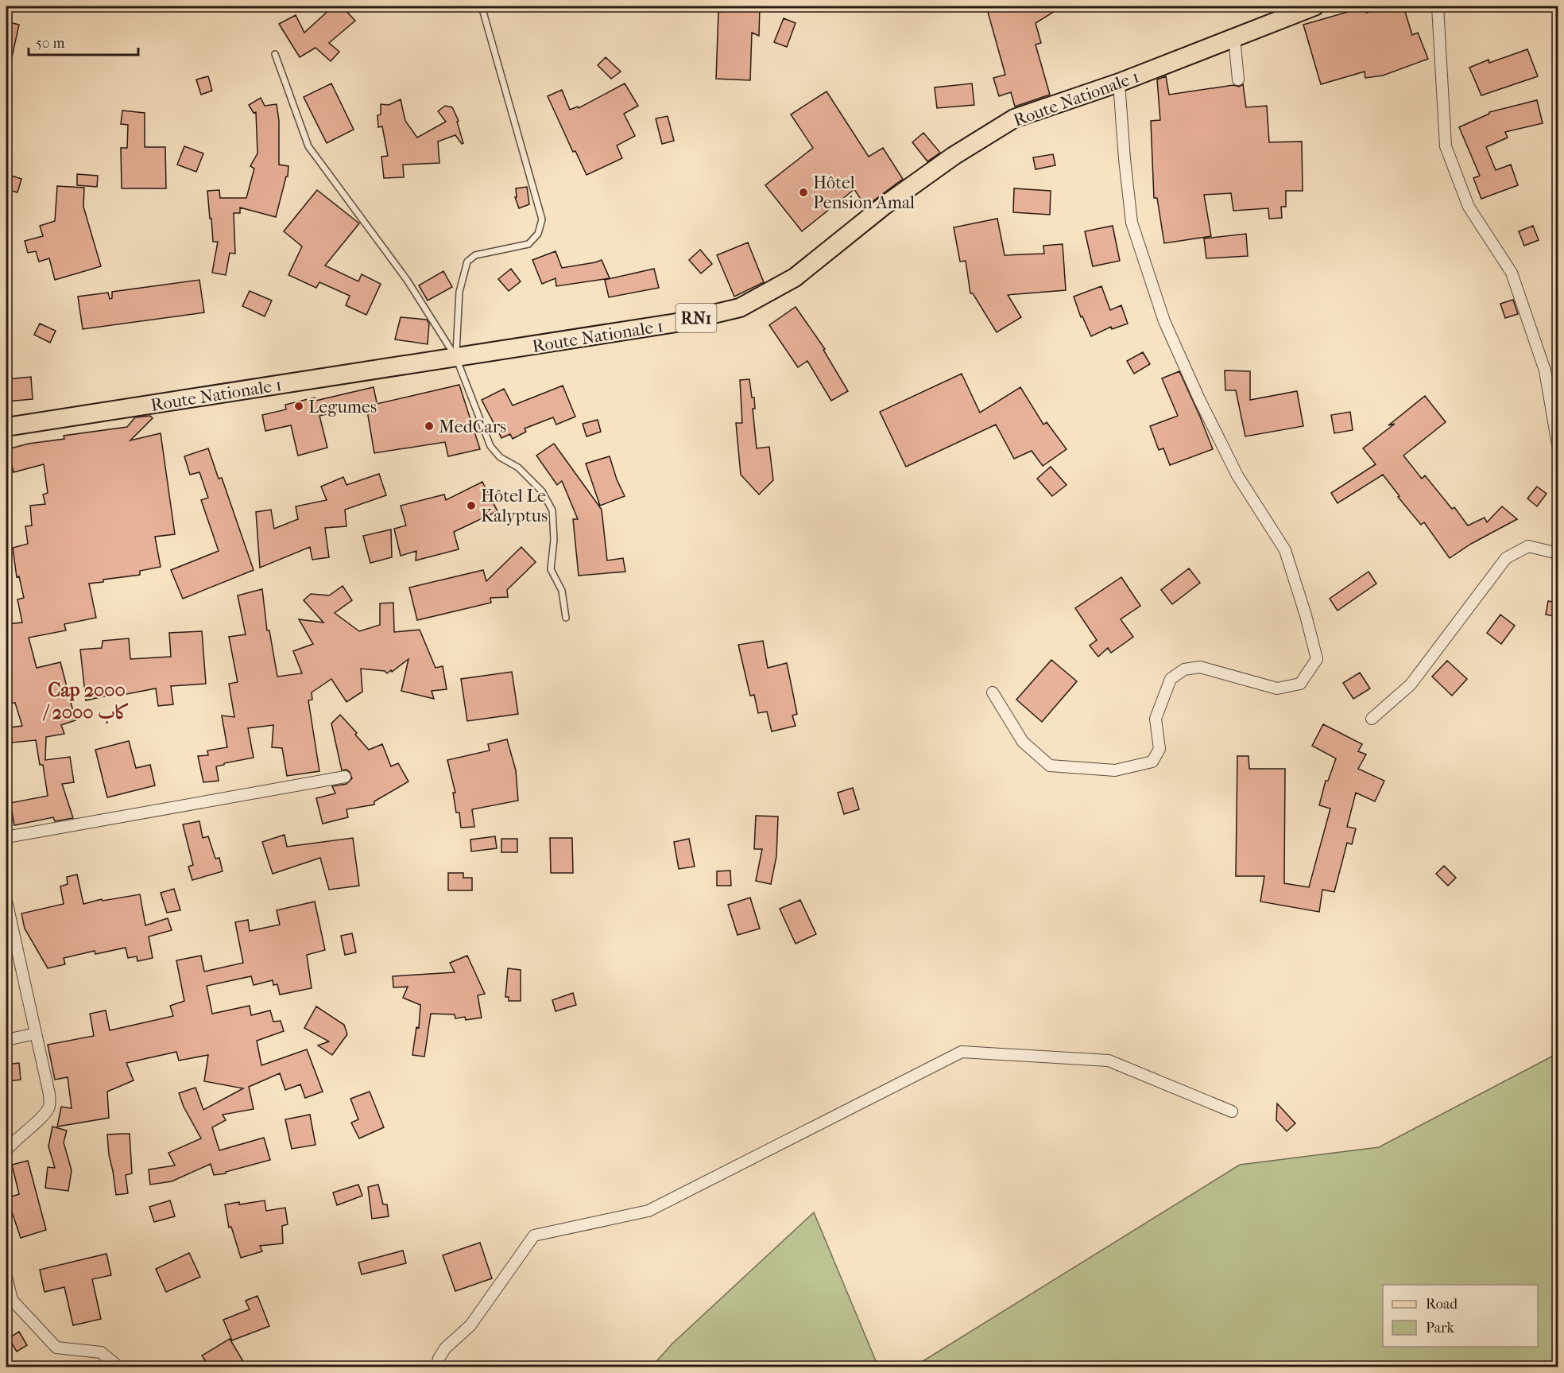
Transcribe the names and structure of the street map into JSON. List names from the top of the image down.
{
  "streets": {
    "main road": ["Route Nationale 1", "RN1"]
  },
  "districts": ["Cap 2000 / كاب 2000"],
  "places": [
    "Hôtel Pension Amal",
    "Legumes",
    "MedCars",
    "Hôtel Le Kalyptus"
  ],
  "legend": ["Road", "Park"],
  "scale_bar": "50 m"
}
